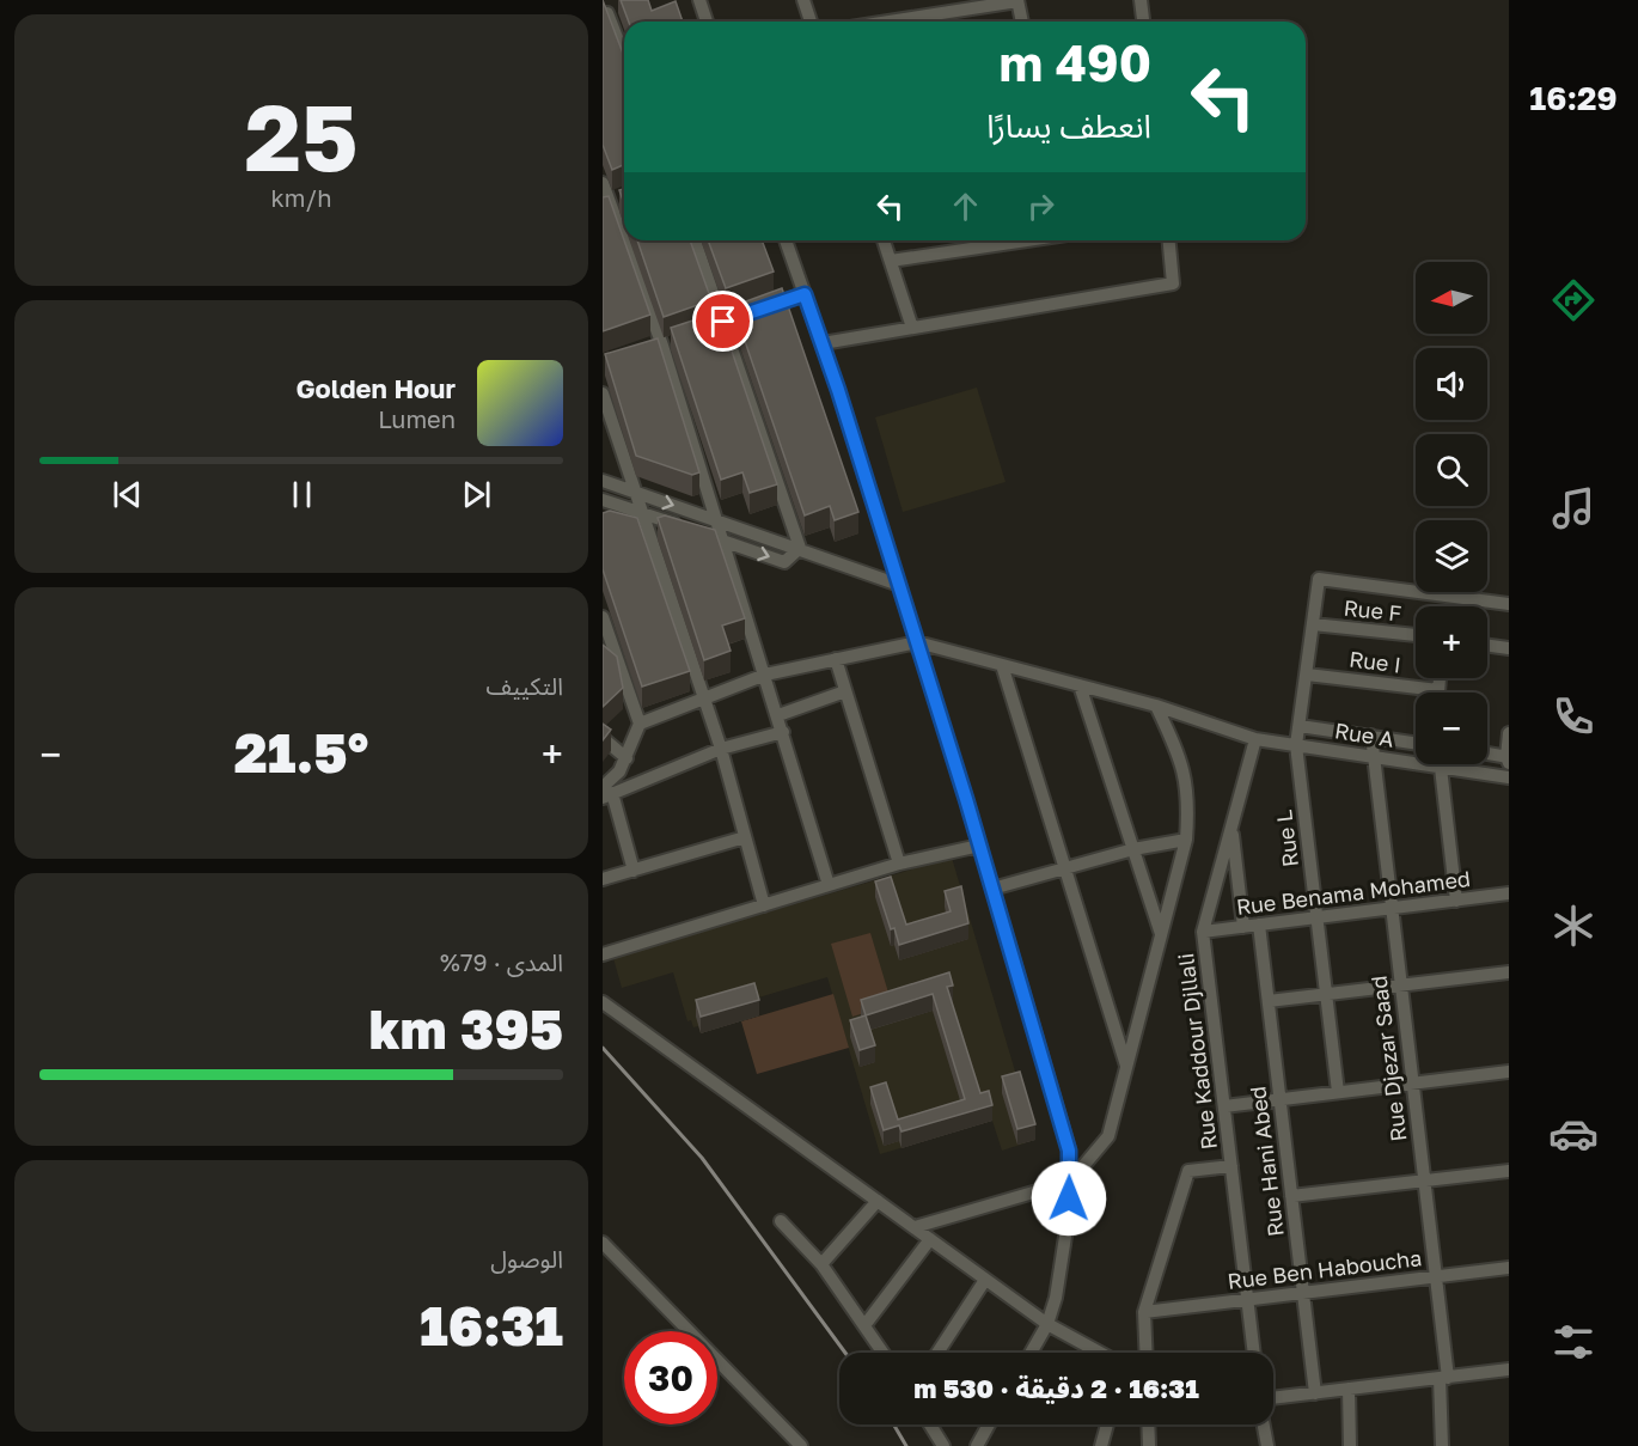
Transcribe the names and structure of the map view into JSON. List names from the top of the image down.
{
  "streets": {
    "street": [
      "Rue F",
      "Rue I",
      "Rue A",
      "Rue L",
      "Rue Benama Mohamed",
      "Rue Kaddour Djllali",
      "Rue Djezar Saad",
      "Rue Hani Abed",
      "Rue Ben Haboucha"
    ]
  },
  "crossings": [
    ["Rue F", "Rue L"],
    ["Rue I", "Rue L"],
    ["Rue A", "Rue L"],
    ["Rue A", "Rue Kaddour Djllali"],
    ["Rue A", "Rue Djezar Saad"],
    ["Rue L", "Rue Benama Mohamed"],
    ["Rue Benama Mohamed", "Rue Kaddour Djllali"],
    ["Rue Benama Mohamed", "Rue Djezar Saad"],
    ["Rue Benama Mohamed", "Rue Hani Abed"],
    ["Rue Kaddour Djllali", "Rue Ben Haboucha"],
    ["Rue Djezar Saad", "Rue Ben Haboucha"],
    ["Rue Hani Abed", "Rue Ben Haboucha"]
  ],
  "north": "left",
  "page": {
    "tabs": "16:29",
    "tile": [
      ["25", "km/h"],
      "التكييف",
      ["المدى · 79%", "395 km"],
      ["الوصول", "16:31"]
    ],
    "turn": ["490 m", "انعطف يسارًا"],
    "map_buttons": ["+", "−"],
    "song": ["Golden Hour", "Lumen"],
    "heat": ["−", "21.5°", "+"],
    "limit": "30",
    "trip": "16:31 · 2 دقيقة · 530 m"
  }
}
